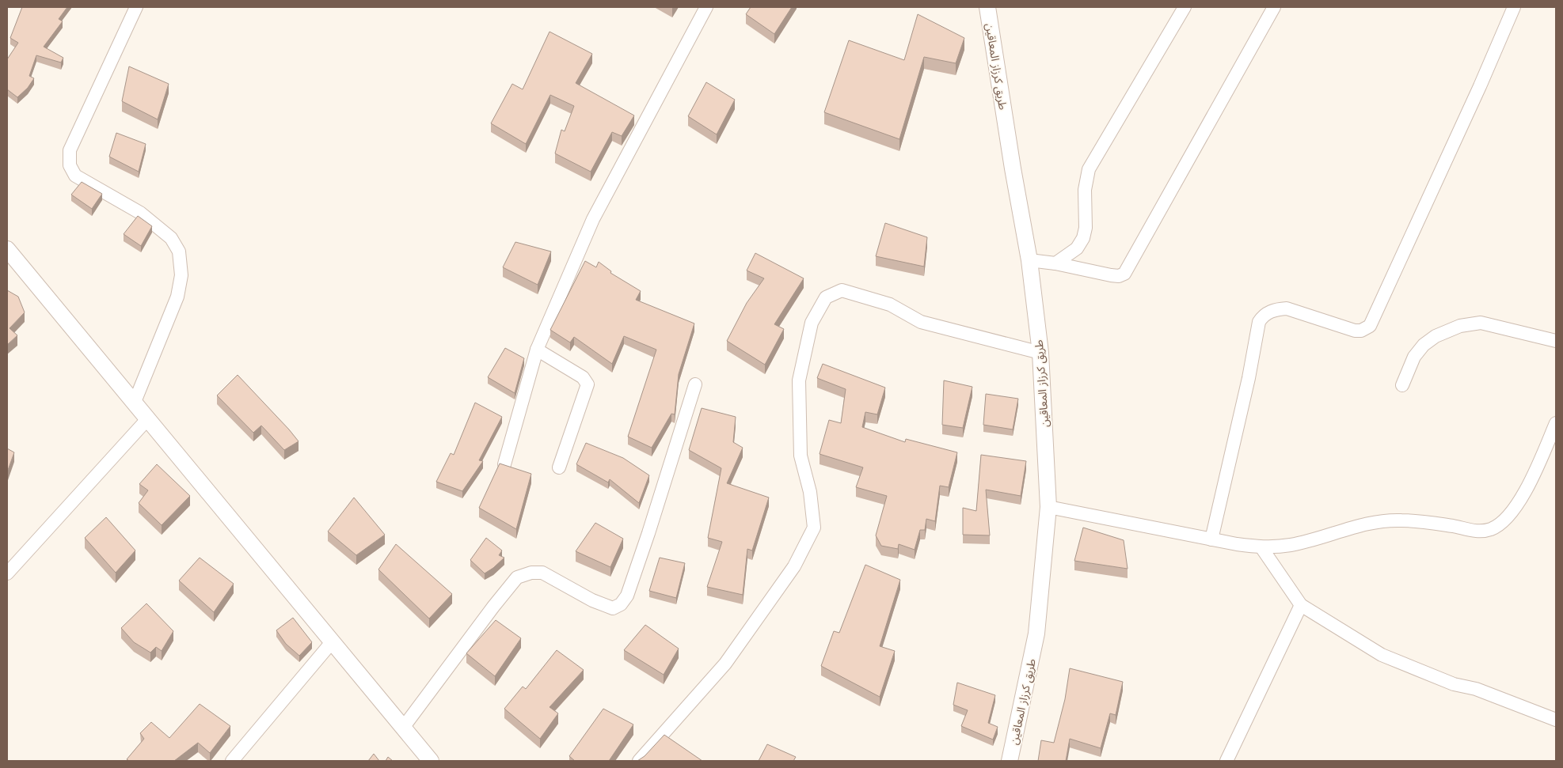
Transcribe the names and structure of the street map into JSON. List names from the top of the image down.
{
  "streets": {
    "street": ["طريق كرزاز المعاقين"]
  }
}
